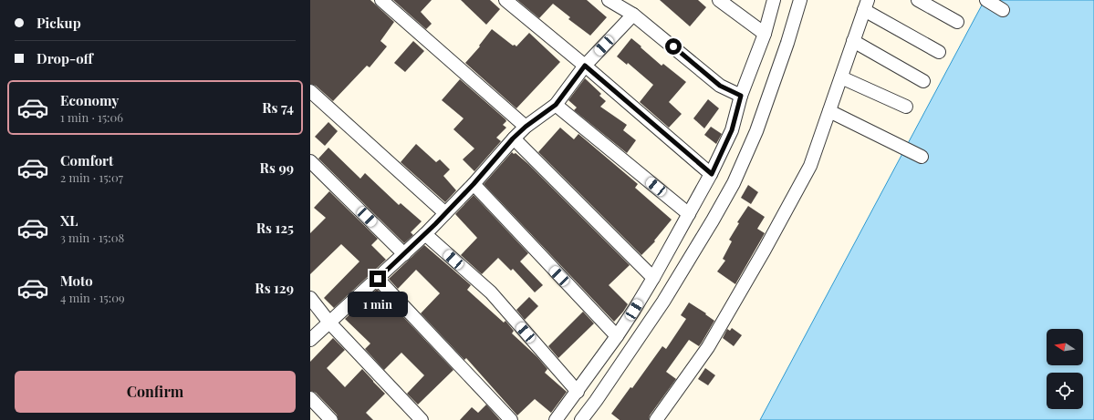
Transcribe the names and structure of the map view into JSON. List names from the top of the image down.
{
  "north": "left",
  "page": {
    "banner": ["Pickup", "Drop-off"],
    "list": [
      {
        "name": "Economy",
        "note": "1 min · 15:06",
        "value": "Rs 74"
      },
      {
        "name": "Comfort",
        "note": "2 min · 15:07",
        "value": "Rs 99"
      },
      {
        "name": "XL",
        "note": "3 min · 15:08",
        "value": "Rs 125"
      },
      {
        "name": "Moto",
        "note": "4 min · 15:09",
        "value": "Rs 129"
      }
    ],
    "bubble": "1 min",
    "buttons": "Confirm"
  }
}
